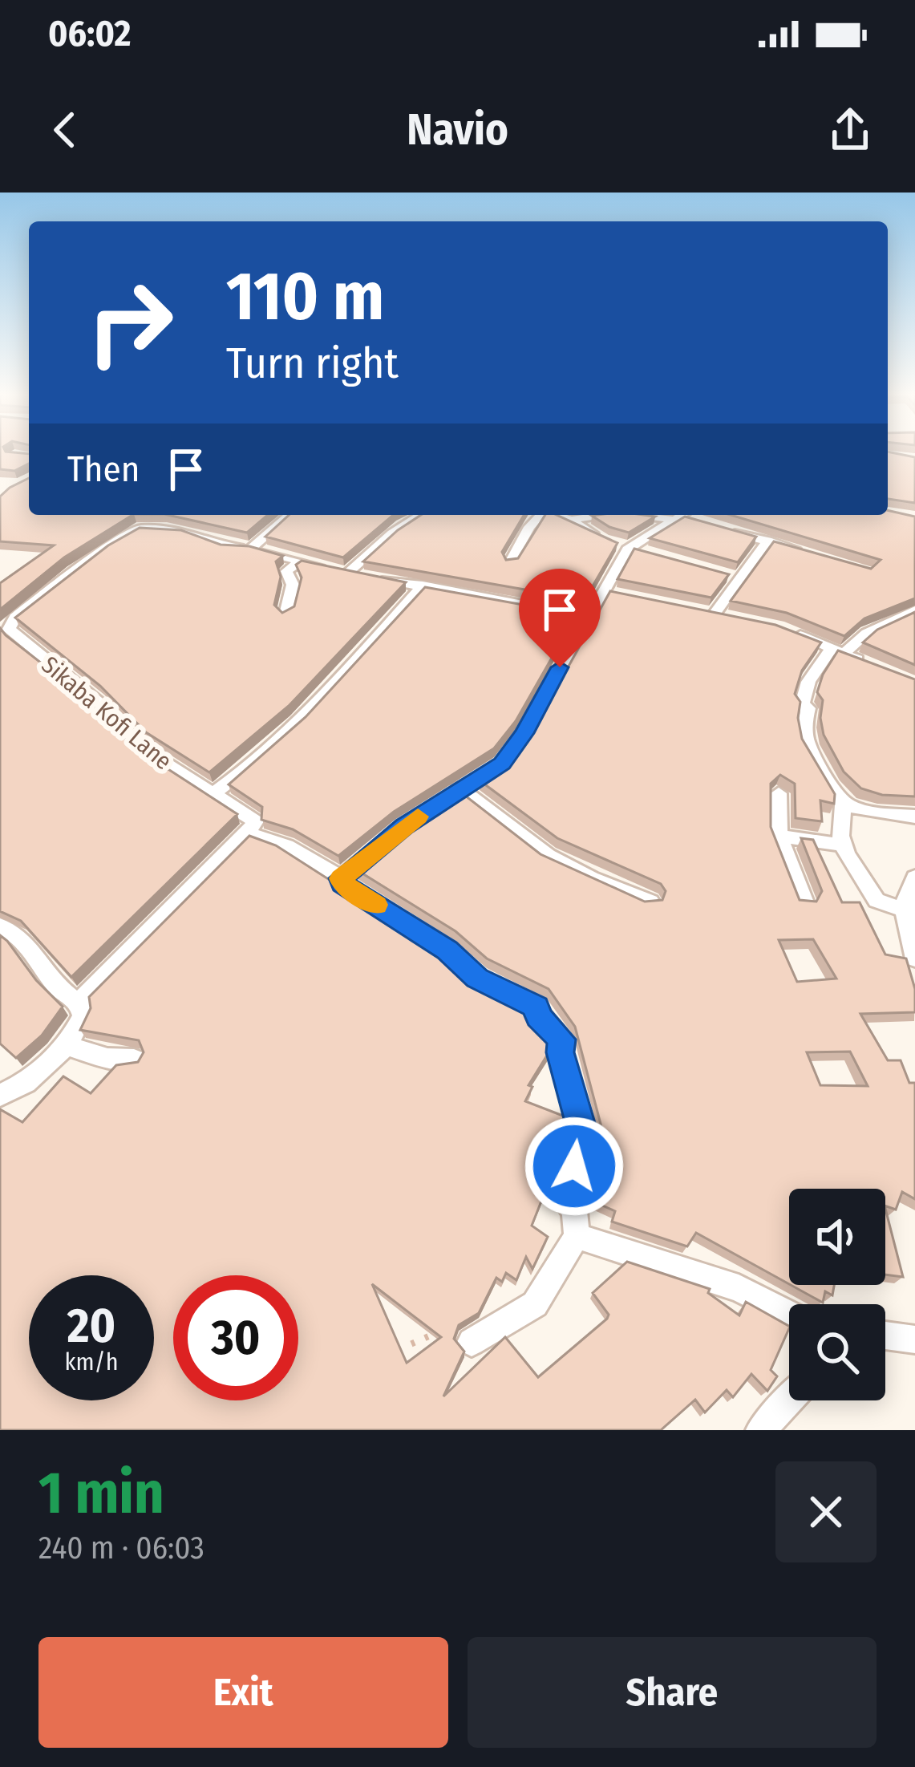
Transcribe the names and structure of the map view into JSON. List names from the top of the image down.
{
  "streets": {
    "street": ["Sikaba Kofi Lane"]
  },
  "page": {
    "status": "06:02",
    "header": "Navio",
    "turn": ["110 m", "Turn right"],
    "then": "Then",
    "speed": "20 km/h",
    "limit": "30",
    "heading": ["1 min", "240 m · 06:03"],
    "buttons": ["Exit", "Share"]
  }
}
